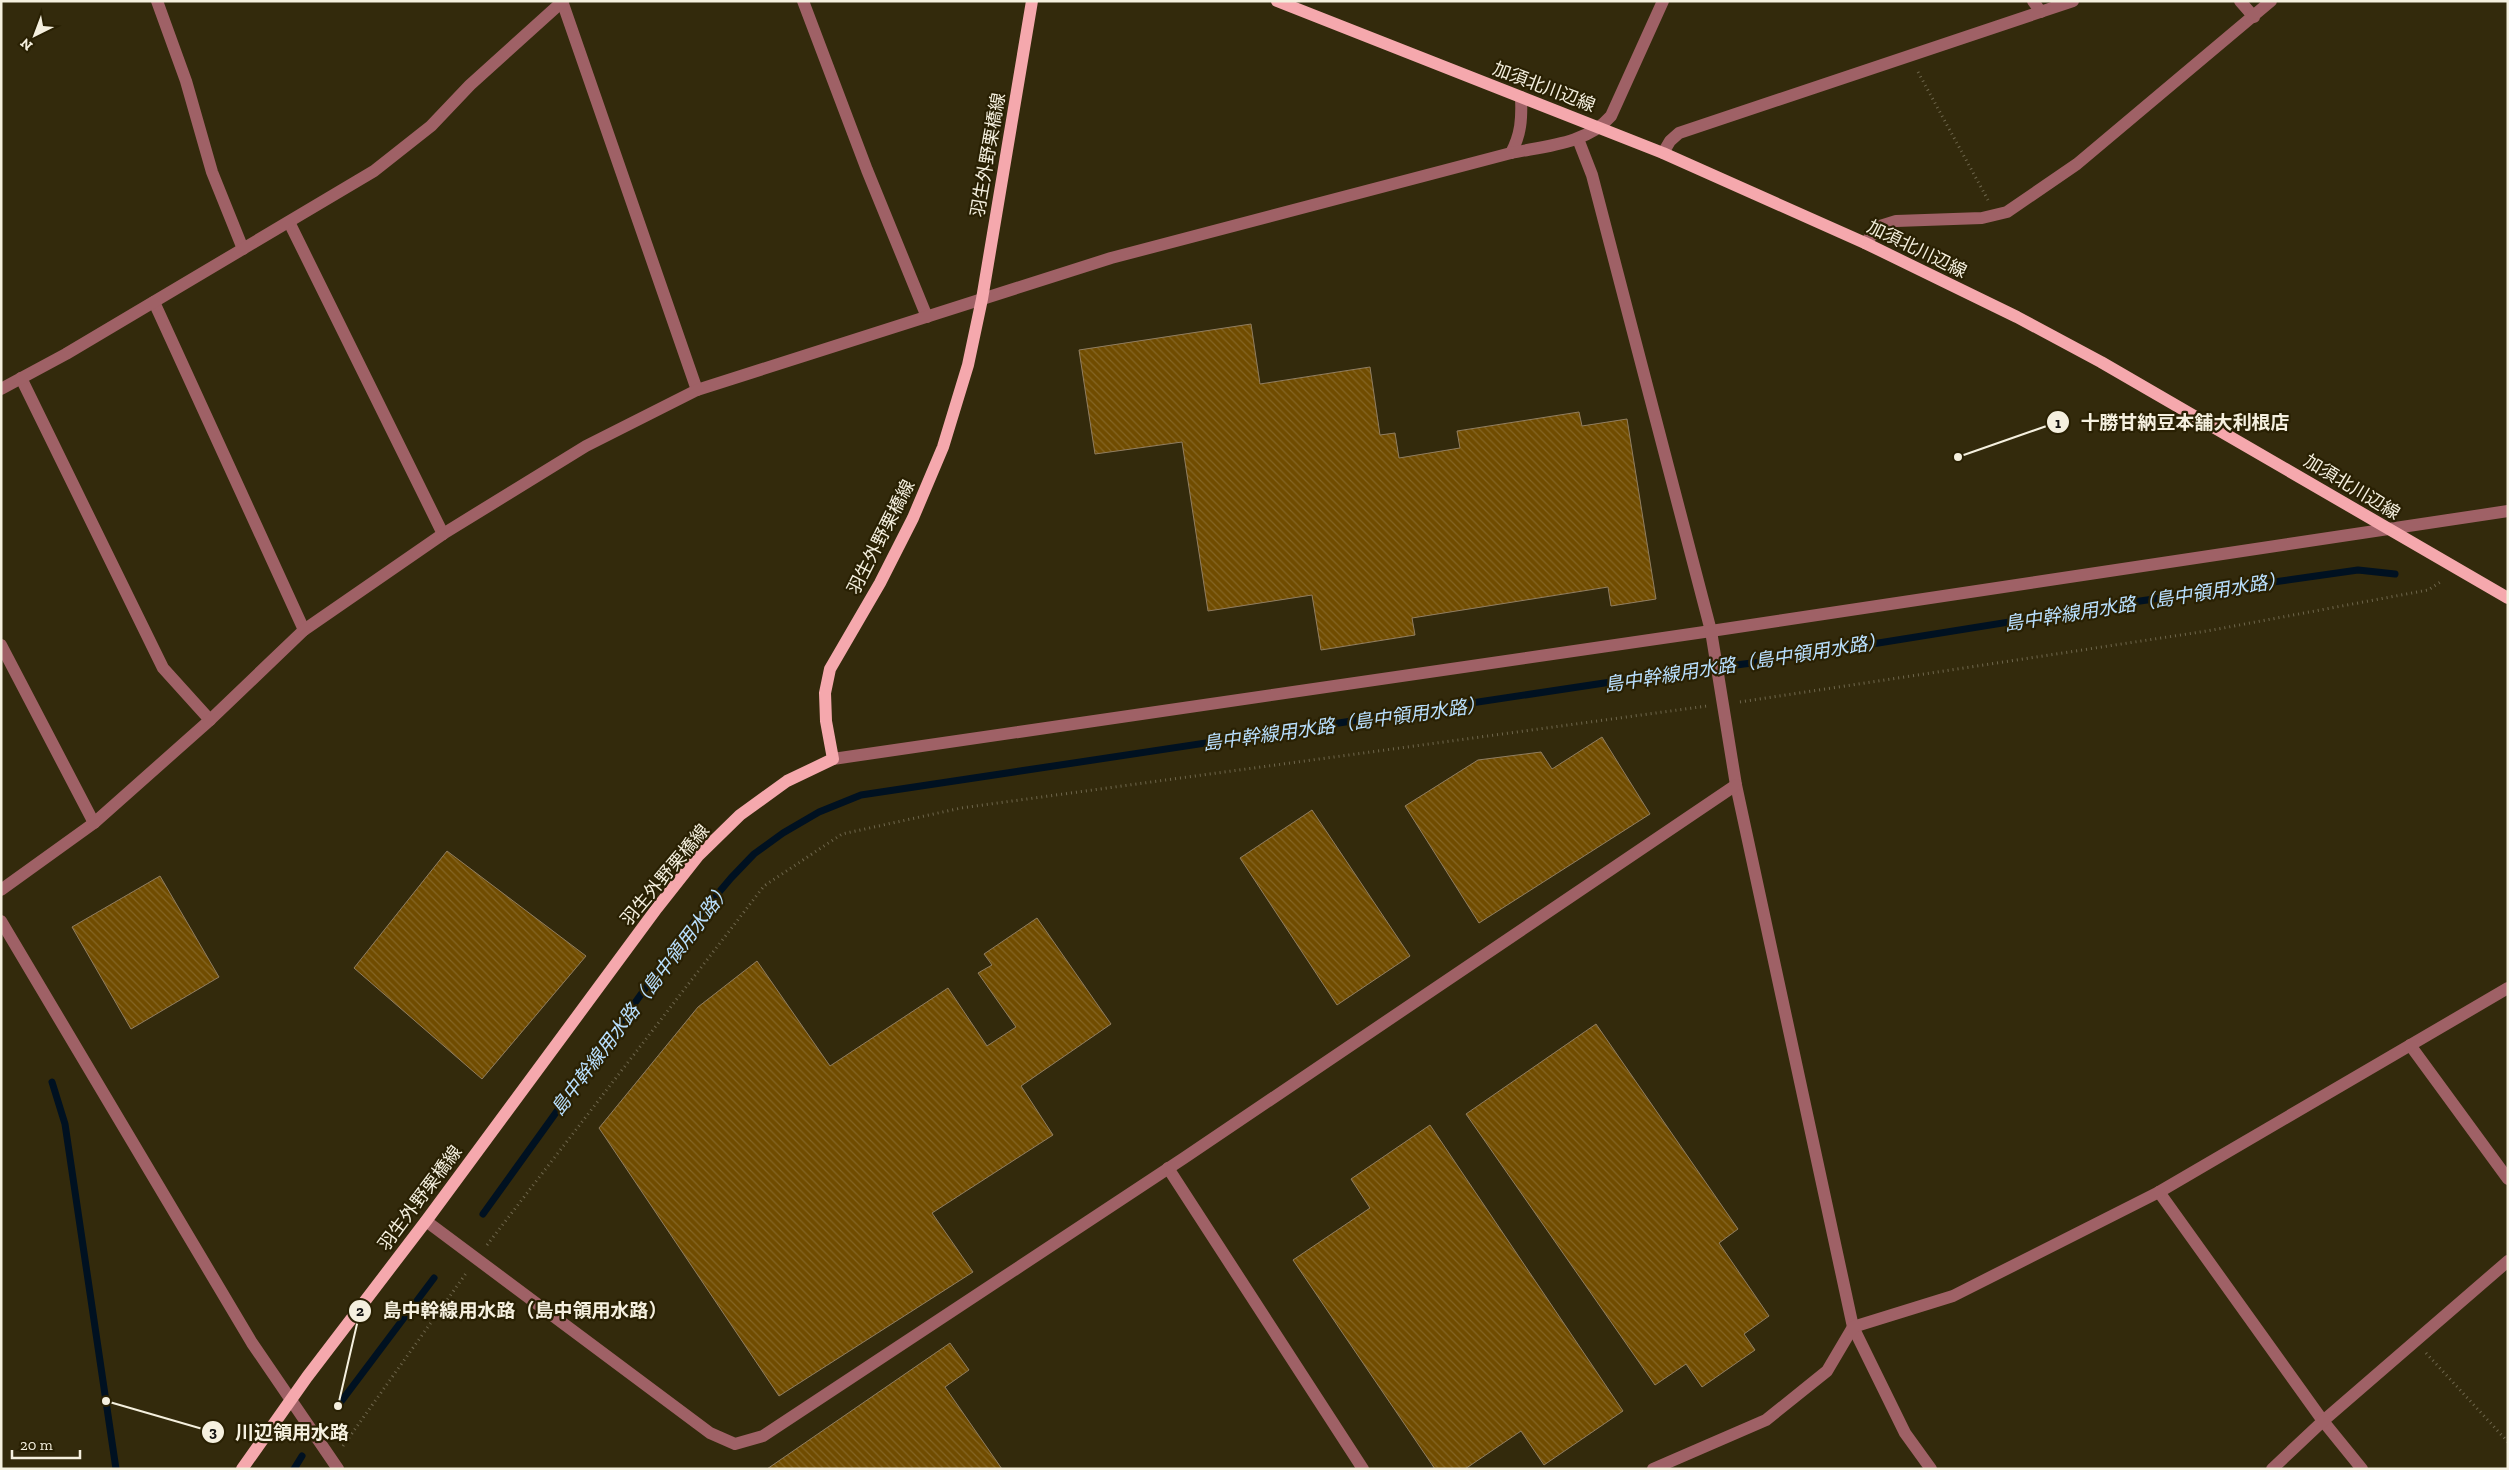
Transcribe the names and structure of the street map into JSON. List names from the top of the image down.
{
  "streets": {
    "main road": ["加須北川辺線", "羽生外野栗橋線"]
  },
  "water": ["島中幹線用水路（島中領用水路）"],
  "places": ["十勝甘納豆本舗大利根店", "川辺領用水路", "島中幹線用水路（島中領用水路）"],
  "scale_bar": "20 m",
  "north": "bottom left"
}
